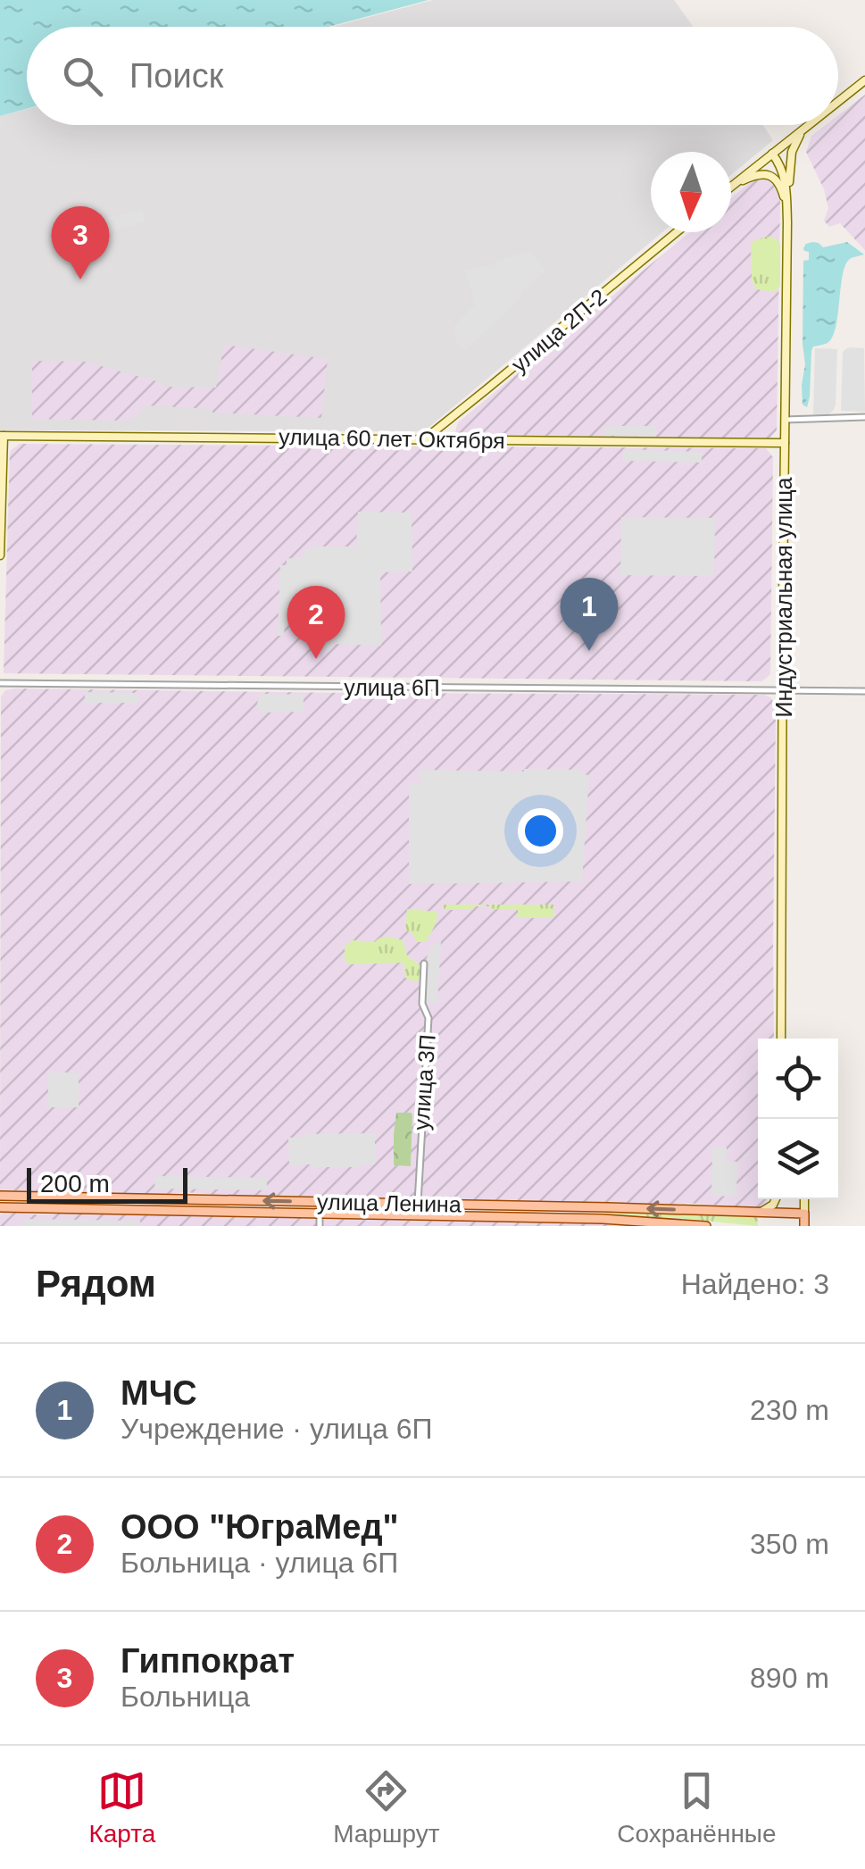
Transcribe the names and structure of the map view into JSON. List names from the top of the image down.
{
  "streets": {
    "main road": [
      "улица 2П-2",
      "улица 60 лет Октября",
      "Индустриальная улица",
      "улица Ленина"
    ],
    "street": ["улица 6П", "улица 3П"]
  },
  "crossings": [
    ["улица 2П-2", "улица 60 лет Октября"],
    ["улица 60 лет Октября", "Индустриальная улица"],
    ["Индустриальная улица", "улица 6П"],
    ["улица 3П", "улица Ленина"]
  ],
  "scale_bar": "200 m",
  "north": "bottom",
  "page": {
    "search": "Поиск",
    "pins": ["3", "1", "2"],
    "scale": "200 m",
    "heading": ["Рядом", "Найдено: 3"],
    "list": [
      {
        "mark": "1",
        "name": "МЧС",
        "note": "Учреждение · улица 6П",
        "value": "230 m"
      },
      {
        "mark": "2",
        "name": "ООО \"ЮграМед\"",
        "note": "Больница · улица 6П",
        "value": "350 m"
      },
      {
        "mark": "3",
        "name": "Гиппократ",
        "note": "Больница",
        "value": "890 m"
      }
    ],
    "nav": ["Карта", "Маршрут", "Сохранённые"]
  }
}
